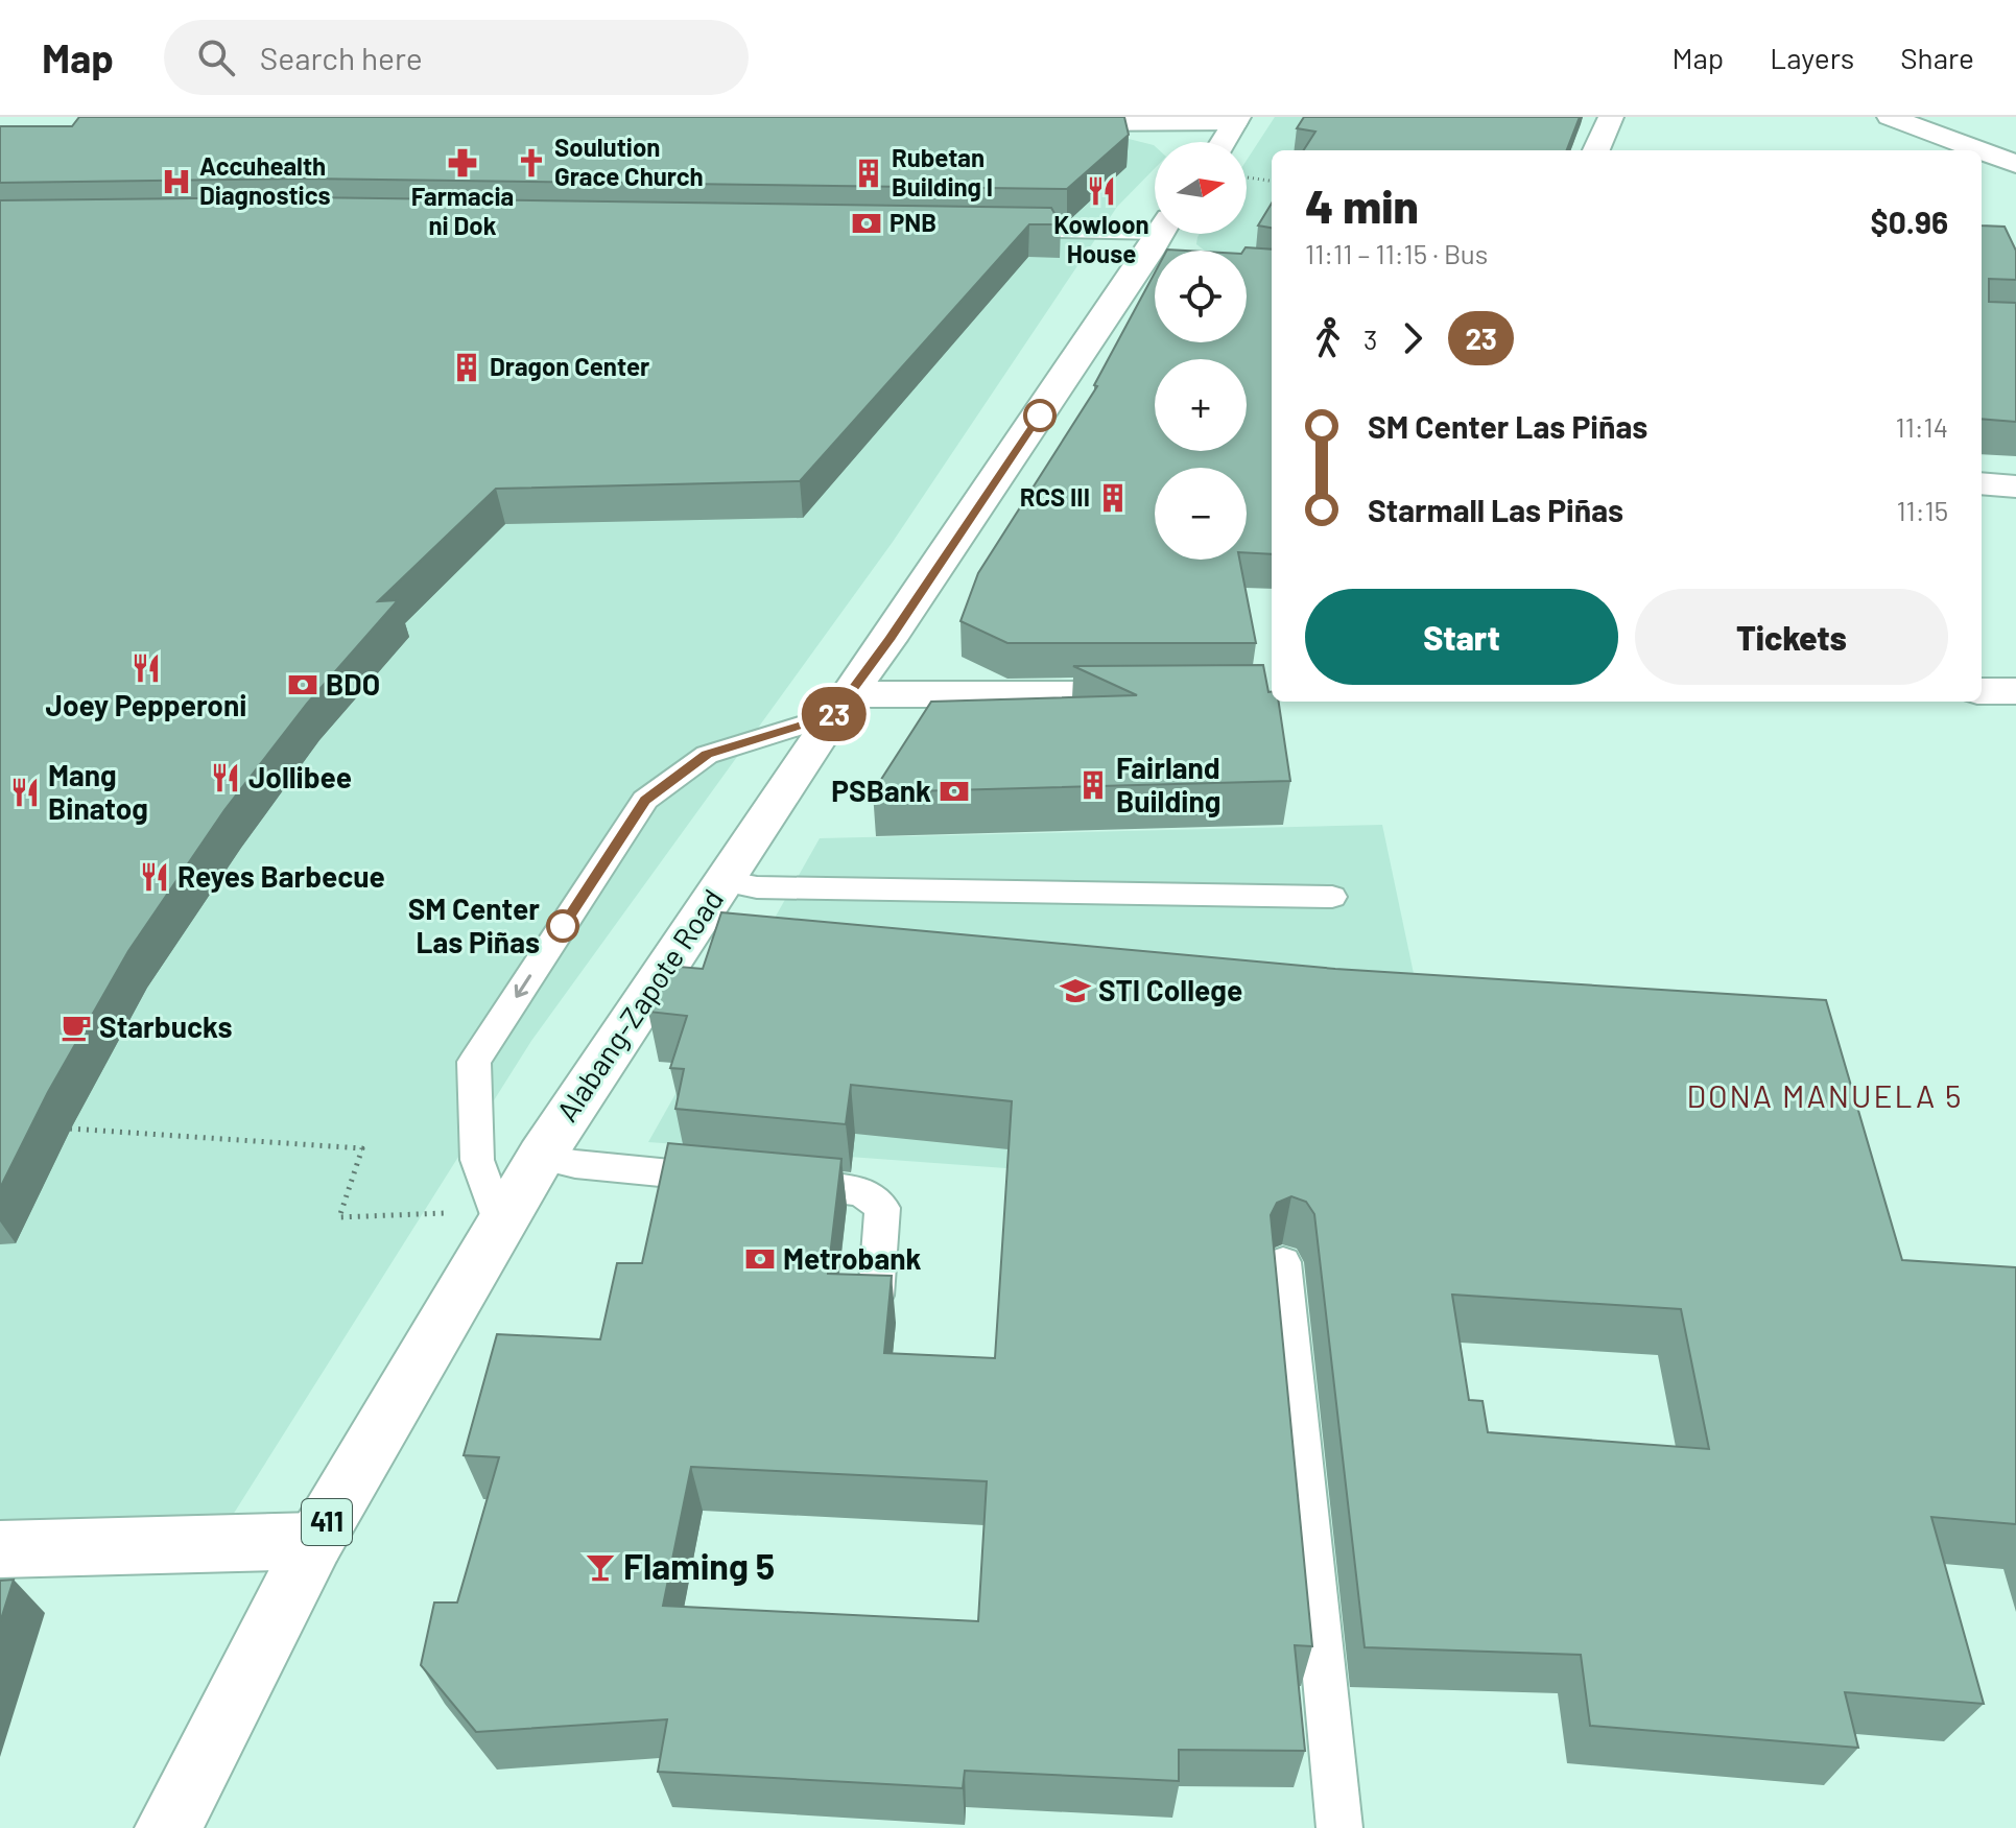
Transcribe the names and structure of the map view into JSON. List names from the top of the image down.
{
  "streets": {
    "main road": ["Alabang-Zapote Road", "411"]
  },
  "districts": ["DONA MANUELA 5"],
  "places": {
    "pharmacy": ["Farmacia ni Dok"],
    "church": ["Soulution Grace Church"],
    "building": [
      "Rubetan Building I",
      "Dragon Center",
      "RCS III",
      "Fairland Building"
    ],
    "hospital": ["Accuhealth Diagnostics"],
    "restaurant": [
      "Kowloon House",
      "Joey Pepperoni",
      "Jollibee",
      "Mang Binatog",
      "Reyes Barbecue"
    ],
    "bank": [
      "PNB",
      "BDO",
      "PSBank",
      "Metrobank"
    ],
    "other": ["SM Center Las Piñas"],
    "school or university": ["STI College"],
    "cafe": ["Starbucks"],
    "bar": ["Flaming 5"]
  },
  "lines": ["bus line 23"],
  "north": "right",
  "page": {
    "header": "Map",
    "search": "Search here",
    "nav": ["Map", "Layers", "Share"],
    "on_map": "23",
    "map_buttons": ["+", "−"],
    "heading": ["4 min", "11:11 – 11:15 · Bus", "$0.96"],
    "legs": ["3", "23"],
    "list": [
      {
        "name": "SM Center Las Piñas",
        "value": "11:14"
      },
      {
        "name": "Starmall Las Piñas",
        "value": "11:15"
      }
    ],
    "buttons": ["Start", "Tickets"]
  }
}
